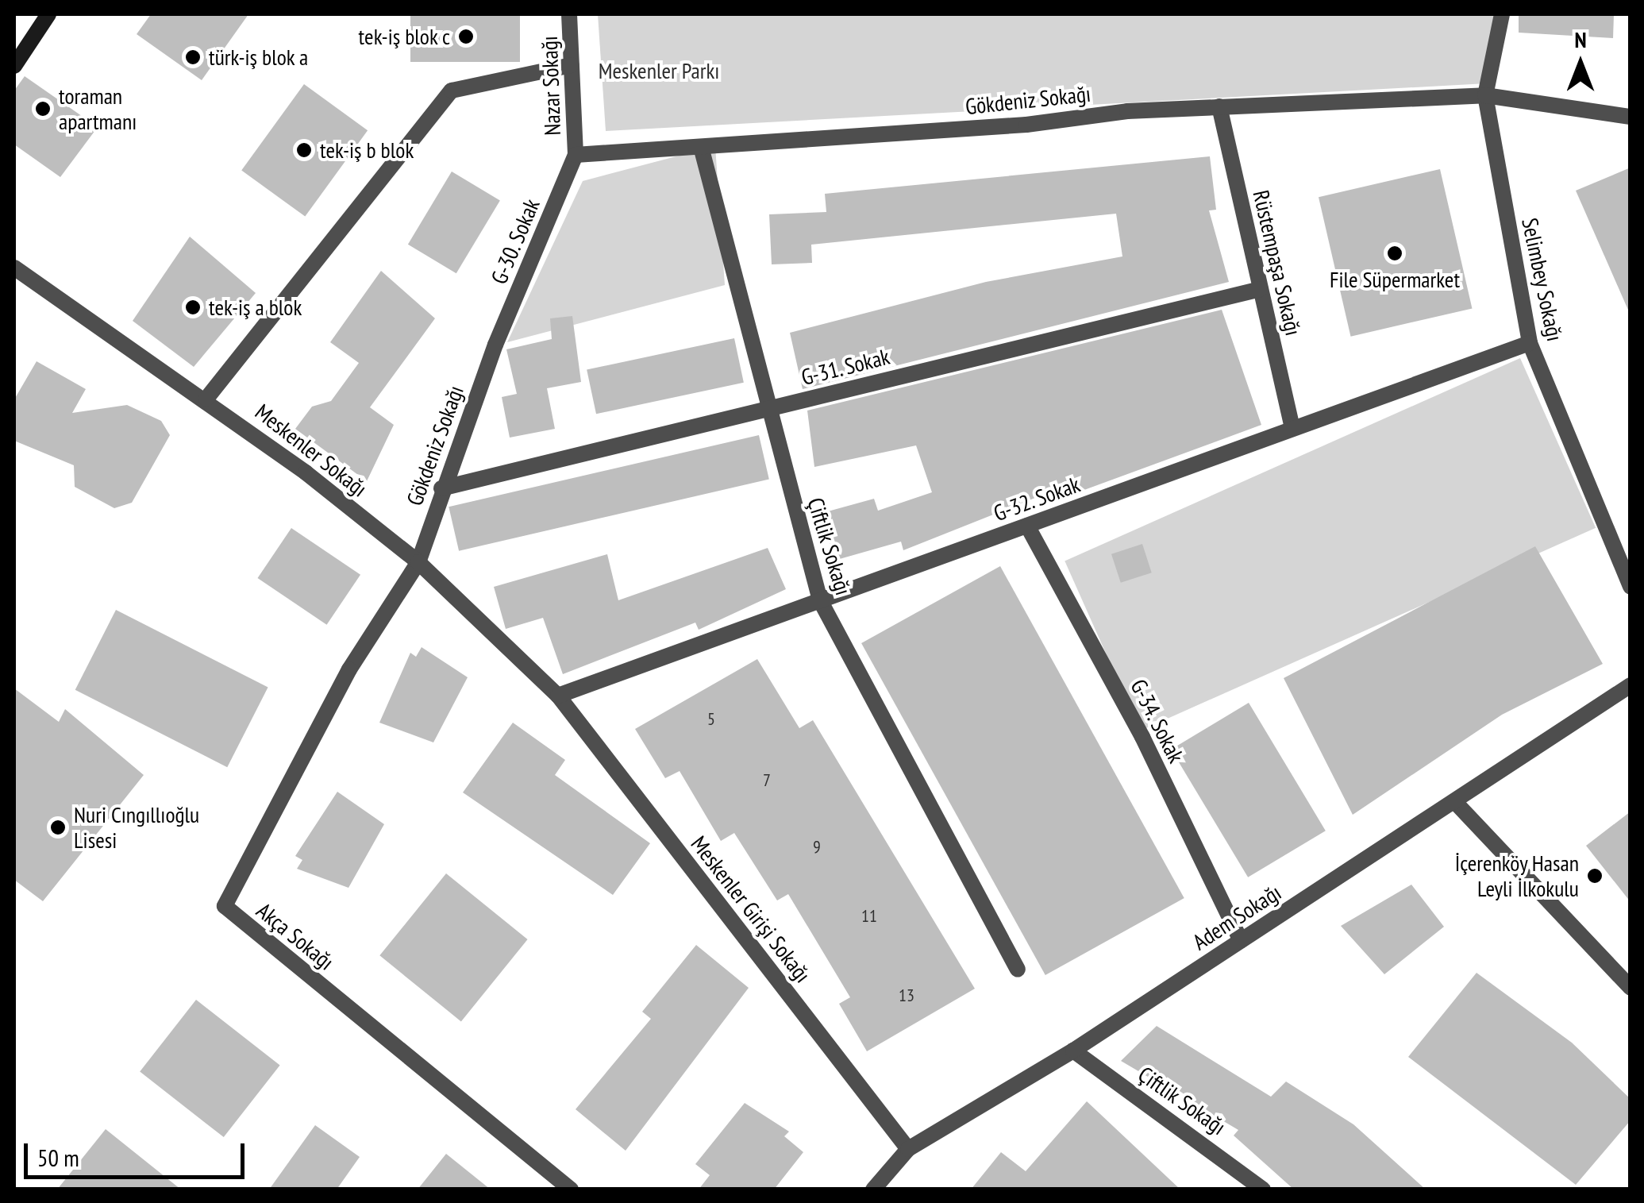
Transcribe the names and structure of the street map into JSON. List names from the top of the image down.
{
  "streets": {
    "street": [
      "Nazar Sokağı",
      "Gökdeniz Sokağı",
      "G-30. Sokak",
      "Rüstempaşa Sokağı",
      "Selimbey Sokağı",
      "G-31. Sokak",
      "Meskenler Sokağı",
      "G-32. Sokak",
      "Çiftlik Sokağı",
      "G-34. Sokak",
      "Meskenler Girişi Sokağı",
      "Adem Sokağı",
      "Akça Sokağı"
    ]
  },
  "crossings": [
    ["Nazar Sokağı", "Gökdeniz Sokağı"],
    ["Nazar Sokağı", "G-30. Sokak"],
    ["Gökdeniz Sokağı", "G-30. Sokak"],
    ["Gökdeniz Sokağı", "Rüstempaşa Sokağı"],
    ["Gökdeniz Sokağı", "Selimbey Sokağı"],
    ["Gökdeniz Sokağı", "G-31. Sokak"],
    ["Gökdeniz Sokağı", "Meskenler Sokağı"],
    ["Gökdeniz Sokağı", "Çiftlik Sokağı"],
    ["Gökdeniz Sokağı", "Akça Sokağı"],
    ["Rüstempaşa Sokağı", "G-31. Sokak"],
    ["Rüstempaşa Sokağı", "G-32. Sokak"],
    ["Selimbey Sokağı", "G-32. Sokak"],
    ["G-31. Sokak", "Çiftlik Sokağı"],
    ["Meskenler Sokağı", "G-32. Sokak"],
    ["Meskenler Sokağı", "Meskenler Girişi Sokağı"],
    ["Meskenler Sokağı", "Akça Sokağı"],
    ["G-32. Sokak", "Çiftlik Sokağı"],
    ["G-32. Sokak", "G-34. Sokak"],
    ["G-32. Sokak", "Meskenler Girişi Sokağı"],
    ["Çiftlik Sokağı", "Adem Sokağı"],
    ["G-34. Sokak", "Adem Sokağı"],
    ["Meskenler Girişi Sokağı", "Adem Sokağı"]
  ],
  "parks": ["Meskenler Parkı"],
  "places": [
    "tek-iş blok c",
    "türk-iş blok a",
    "toraman apartmanı",
    "tek-iş b blok",
    "File Süpermarket",
    "tek-iş a blok",
    "Nuri Cıngıllıoğlu Lisesi",
    "İçerenköy Hasan Leyli İlkokulu"
  ],
  "house_numbers": [
    "5",
    "7",
    "9",
    "11",
    "13"
  ],
  "scale_bar": "50 m",
  "north": "top"
}
